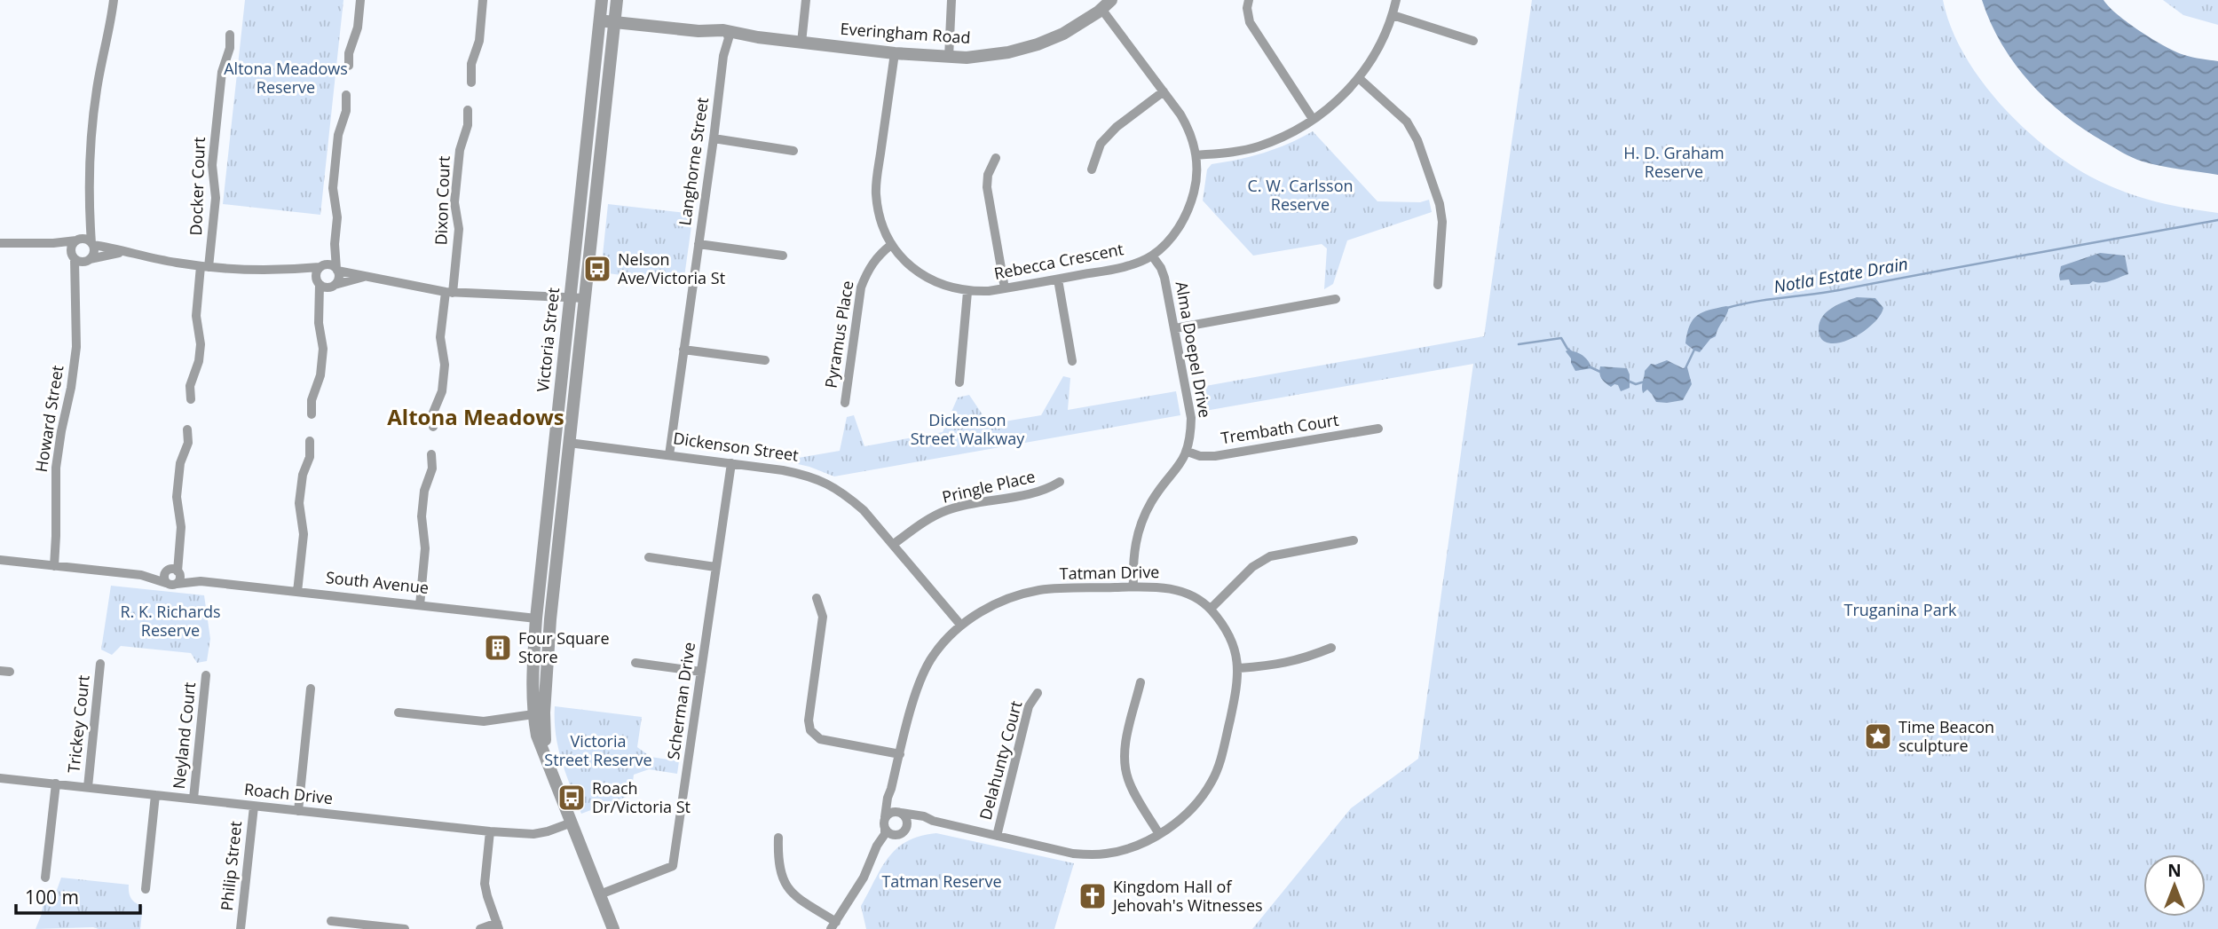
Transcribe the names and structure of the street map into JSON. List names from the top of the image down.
{
  "streets": {
    "street": [
      "Everingham Road",
      "Langhorne Street",
      "Docker Court",
      "Dixon Court",
      "Rebecca Crescent",
      "Pyramus Place",
      "Victoria Street",
      "Alma Doepel Drive",
      "Howard Street",
      "Trembath Court",
      "Dickenson Street",
      "Pringle Place",
      "Tatman Drive",
      "South Avenue",
      "Scherman Drive",
      "Trickey Court",
      "Neyland Court",
      "Delahunty Court",
      "Roach Drive",
      "Philip Street"
    ]
  },
  "crossings": [
    ["Everingham Road", "Langhorne Street"],
    ["Everingham Road", "Rebecca Crescent"],
    ["Everingham Road", "Victoria Street"],
    ["Langhorne Street", "Dickenson Street"],
    ["Rebecca Crescent", "Pyramus Place"],
    ["Rebecca Crescent", "Alma Doepel Drive"],
    ["Victoria Street", "Dickenson Street"],
    ["Victoria Street", "South Avenue"],
    ["Victoria Street", "Scherman Drive"],
    ["Victoria Street", "Roach Drive"],
    ["Alma Doepel Drive", "Trembath Court"],
    ["Alma Doepel Drive", "Tatman Drive"],
    ["Dickenson Street", "Pringle Place"],
    ["Dickenson Street", "Tatman Drive"],
    ["Dickenson Street", "Scherman Drive"],
    ["Tatman Drive", "Delahunty Court"],
    ["Trickey Court", "Roach Drive"],
    ["Neyland Court", "Roach Drive"],
    ["Roach Drive", "Philip Street"]
  ],
  "districts": ["Altona Meadows"],
  "water": ["Notla Estate Drain"],
  "parks": [
    "Altona Meadows Reserve",
    "H. D. Graham Reserve",
    "C. W. Carlsson Reserve",
    "Dickenson Street Walkway",
    "Truganina Park",
    "R. K. Richards Reserve",
    "Victoria Street Reserve",
    "Tatman Reserve"
  ],
  "places": {
    "bus stop": ["Nelson Ave/Victoria St", "Roach Dr/Victoria St"],
    "building": ["Four Square Store"],
    "place": ["Time Beacon sculpture"],
    "church": ["Kingdom Hall of Jehovah's Witnesses"]
  },
  "scale_bar": "100 m",
  "north": "top"
}
